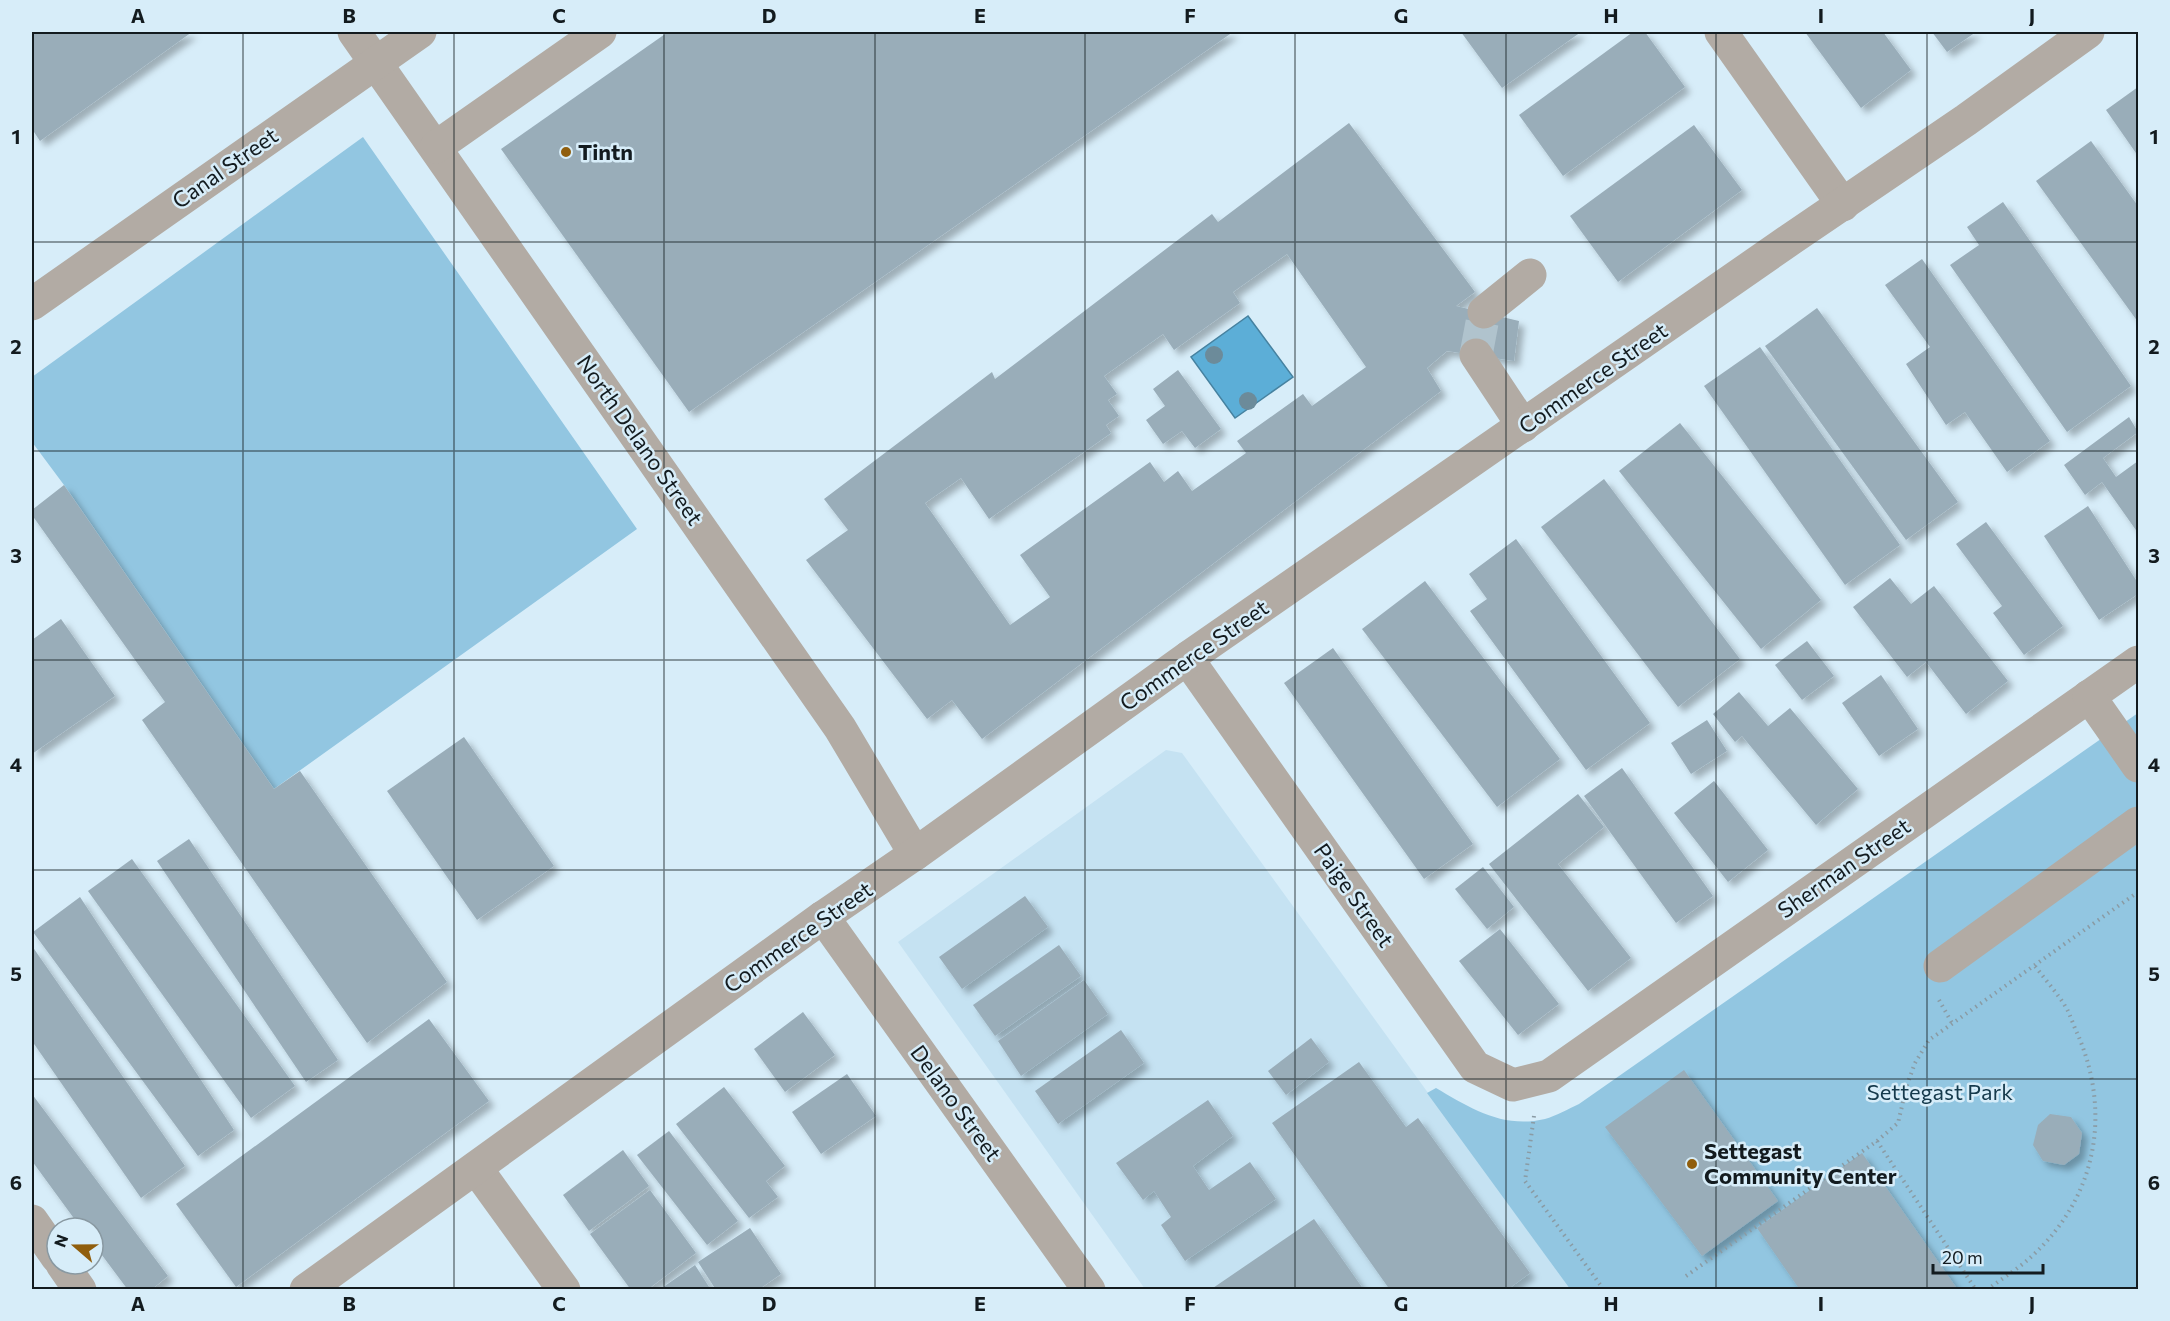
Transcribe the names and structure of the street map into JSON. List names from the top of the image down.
{
  "streets": {
    "street": [
      "Canal Street",
      "Commerce Street",
      "North Delano Street",
      "Sherman Street",
      "Paige Street",
      "Delano Street"
    ]
  },
  "crossings": [
    ["Canal Street", "North Delano Street"],
    ["Commerce Street", "North Delano Street"],
    ["Commerce Street", "Paige Street"],
    ["Commerce Street", "Delano Street"],
    ["Sherman Street", "Paige Street"]
  ],
  "parks": ["Settegast Park"],
  "places": ["Tintn", "Settegast Community Center"],
  "scale_bar": "20 m",
  "north": "left",
  "grid": {
    "columns": [
      "A",
      "B",
      "C",
      "D",
      "E",
      "F",
      "G",
      "H",
      "I",
      "J"
    ],
    "rows": [
      "1",
      "2",
      "3",
      "4",
      "5",
      "6"
    ]
  }
}
